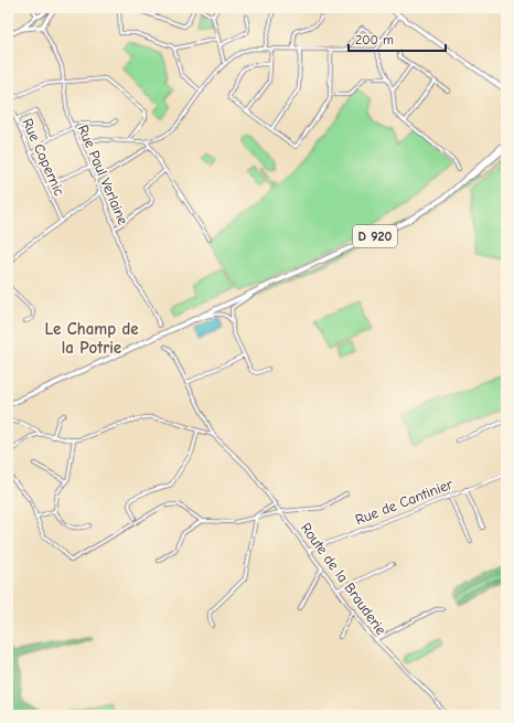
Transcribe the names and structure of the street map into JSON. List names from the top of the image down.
{
  "streets": {
    "main road": ["D 920"],
    "street": [
      "Rue Copernic",
      "Rue Paul Verlaine",
      "Rue de Cantinier",
      "Route de la Brauderie"
    ]
  },
  "crossings": [
    ["Rue de Cantinier", "Route de la Brauderie"]
  ],
  "districts": ["Le Champ de la Potrie"],
  "scale_bar": "200 m"
}
